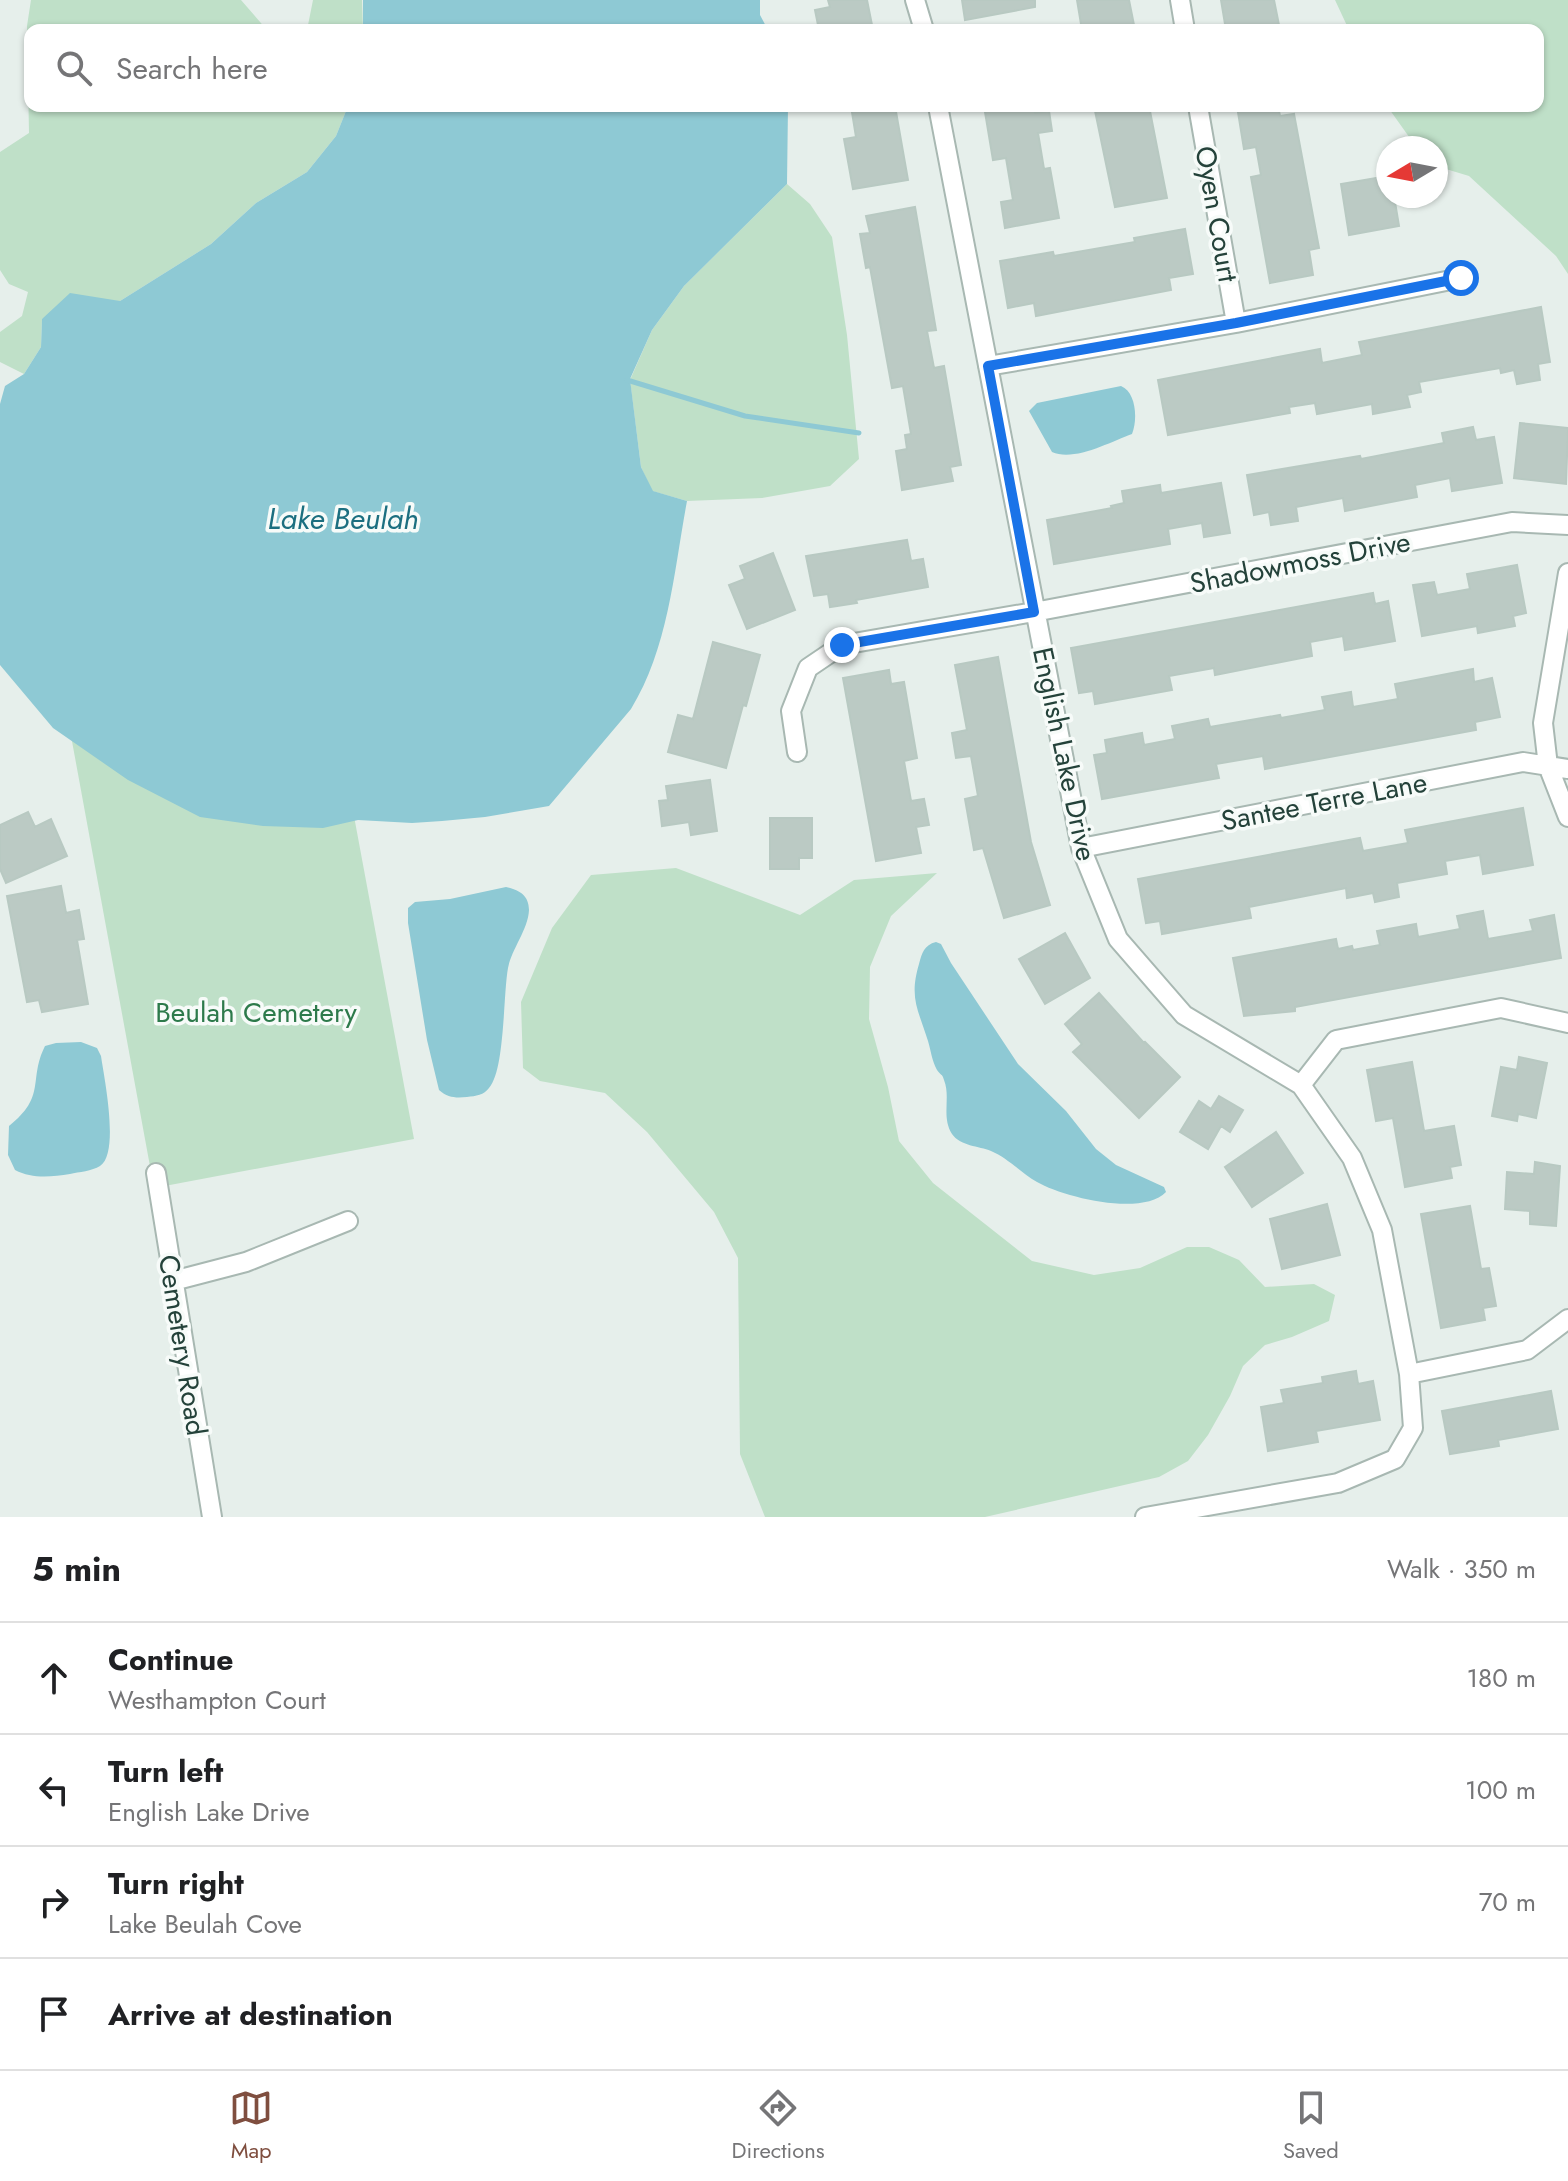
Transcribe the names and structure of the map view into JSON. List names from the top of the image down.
{
  "streets": {
    "street": [
      "Oyen Court",
      "Shadowmoss Drive",
      "English Lake Drive",
      "Santee Terre Lane",
      "Cemetery Road"
    ]
  },
  "crossings": [
    ["Shadowmoss Drive", "English Lake Drive"],
    ["English Lake Drive", "Santee Terre Lane"]
  ],
  "water": ["Lake Beulah"],
  "parks": ["Beulah Cemetery"],
  "north": "left",
  "page": {
    "search": "Search here",
    "heading": ["5 min", "Walk · 350 m"],
    "list": [
      ["Continue", "Westhampton Court", "180 m"],
      ["Turn left", "English Lake Drive", "100 m"],
      ["Turn right", "Lake Beulah Cove", "70 m"],
      "Arrive at destination"
    ],
    "nav": ["Map", "Directions", "Saved"]
  }
}
